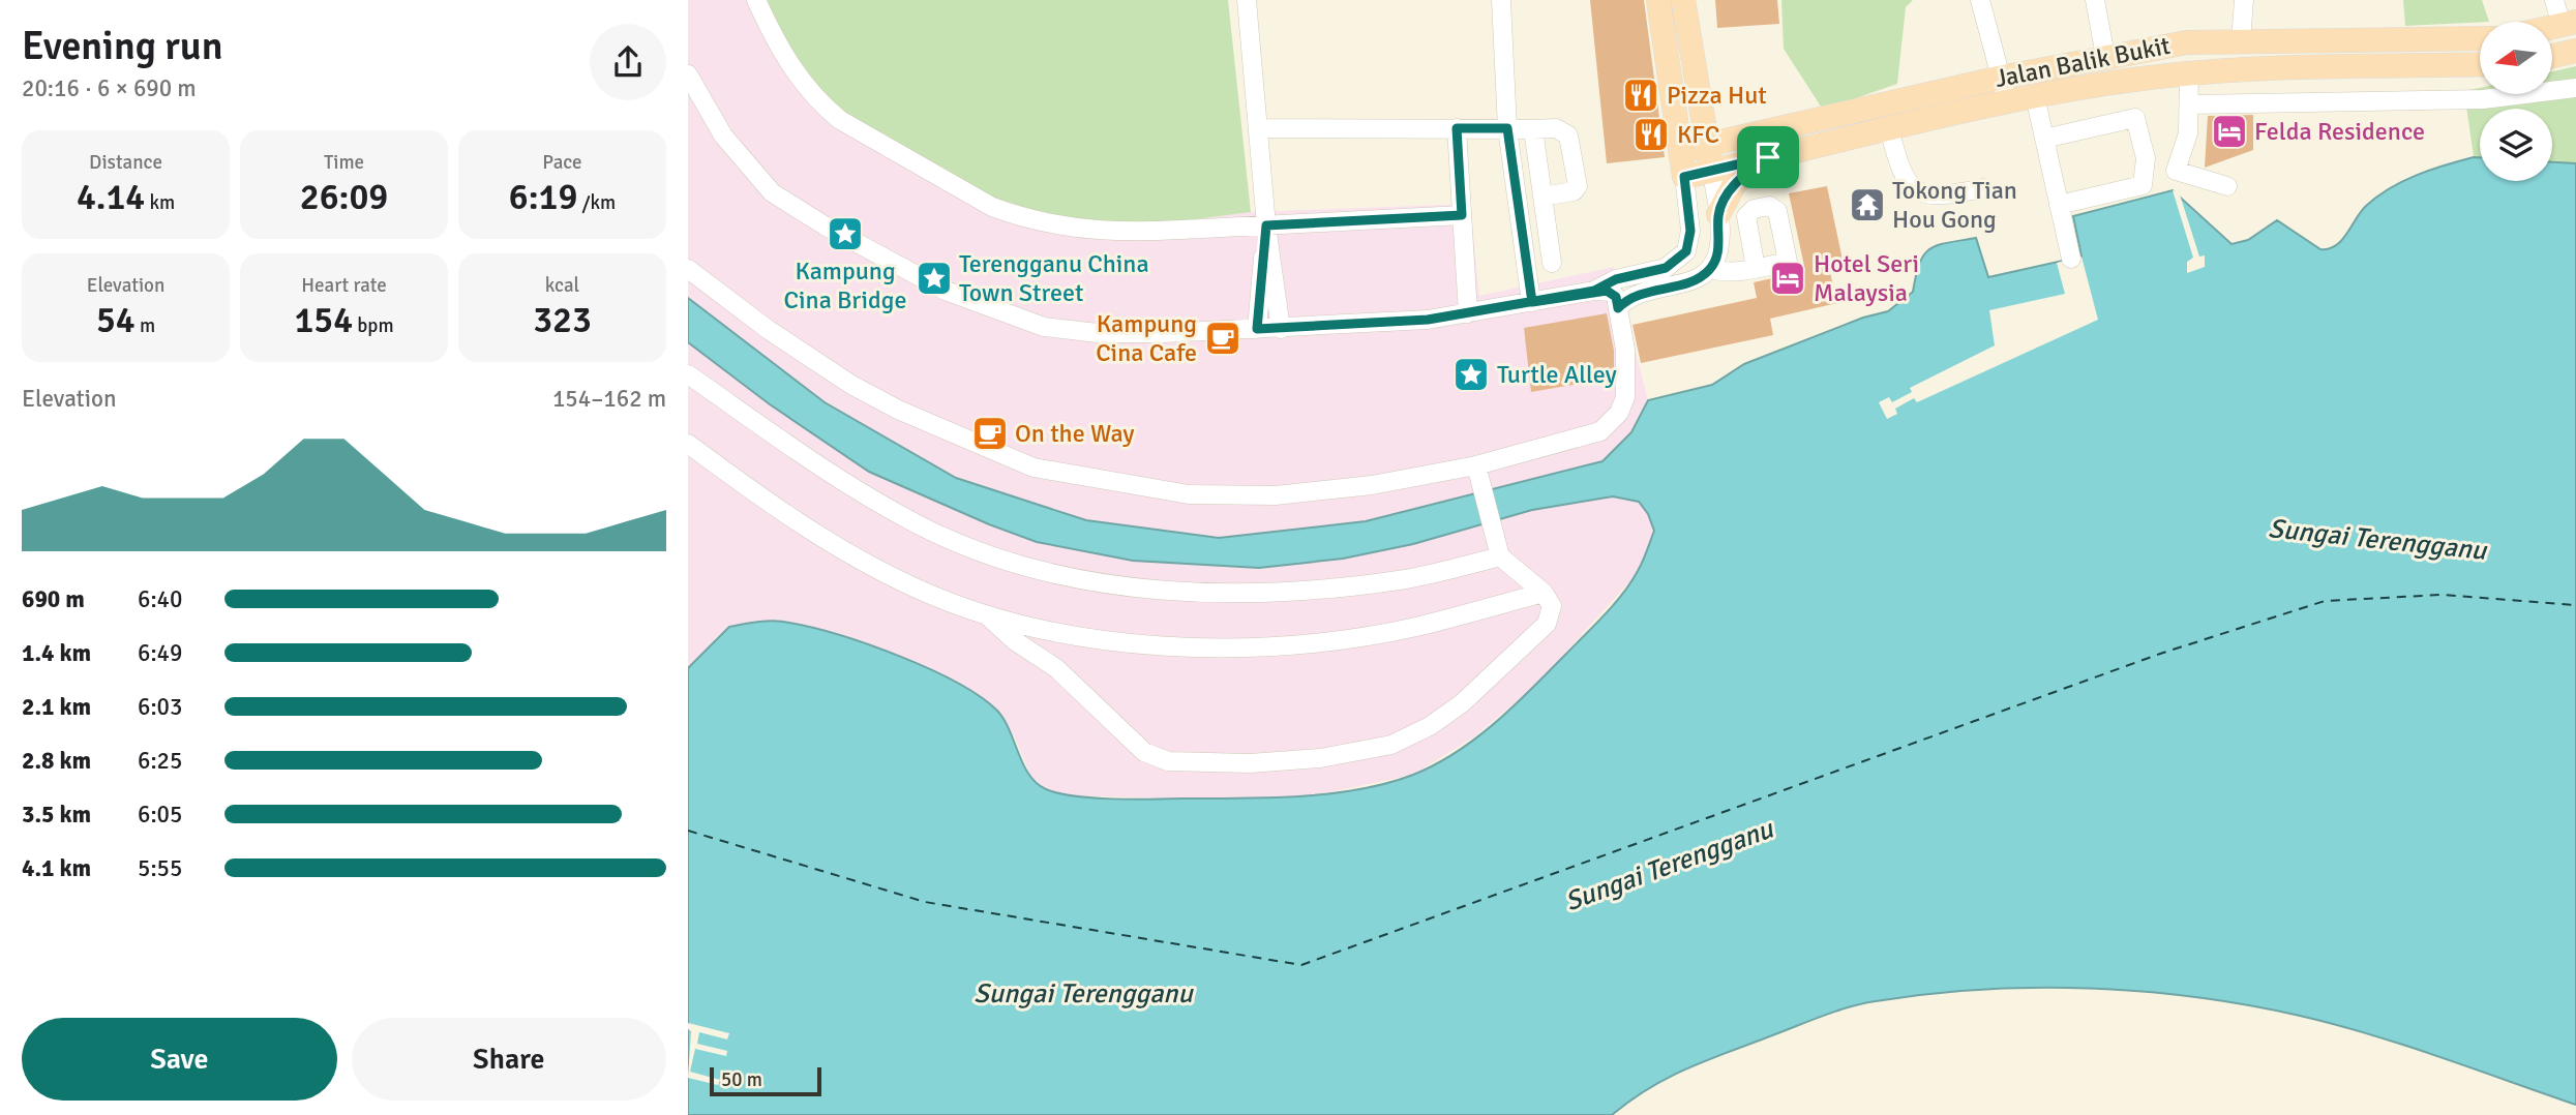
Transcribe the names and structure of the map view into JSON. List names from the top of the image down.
{
  "streets": {
    "main road": ["Jalan Balik Bukit"]
  },
  "water": ["Sungai Terengganu"],
  "places": {
    "restaurant": ["Pizza Hut", "KFC"],
    "hotel": ["Felda Residence", "Hotel Seri Malaysia"],
    "temple": ["Tokong Tian Hou Gong"],
    "place": ["Kampung Cina Bridge", "Terengganu China Town Street", "Turtle Alley"],
    "cafe": ["Kampung Cina Cafe", "On the Way"]
  },
  "scale_bar": "50 m",
  "north": "left",
  "page": {
    "heading": ["Evening run", "20:16 · 6 × 690 m"],
    "stats": [
      ["Distance", "4.14 km"],
      ["Time", "26:09"],
      ["Pace", "6:19 /km"],
      ["Elevation", "54 m"],
      ["Heart rate", "154 bpm"],
      ["kcal", "323"]
    ],
    "chart": ["Elevation", "154–162 m"],
    "list": [
      {
        "name": "690 m",
        "note": "6:40"
      },
      {
        "name": "1.4 km",
        "note": "6:49"
      },
      {
        "name": "2.1 km",
        "note": "6:03"
      },
      {
        "name": "2.8 km",
        "note": "6:25"
      },
      {
        "name": "3.5 km",
        "note": "6:05"
      },
      {
        "name": "4.1 km",
        "note": "5:55"
      }
    ],
    "buttons": ["Save", "Share"],
    "scale": "50 m"
  }
}
